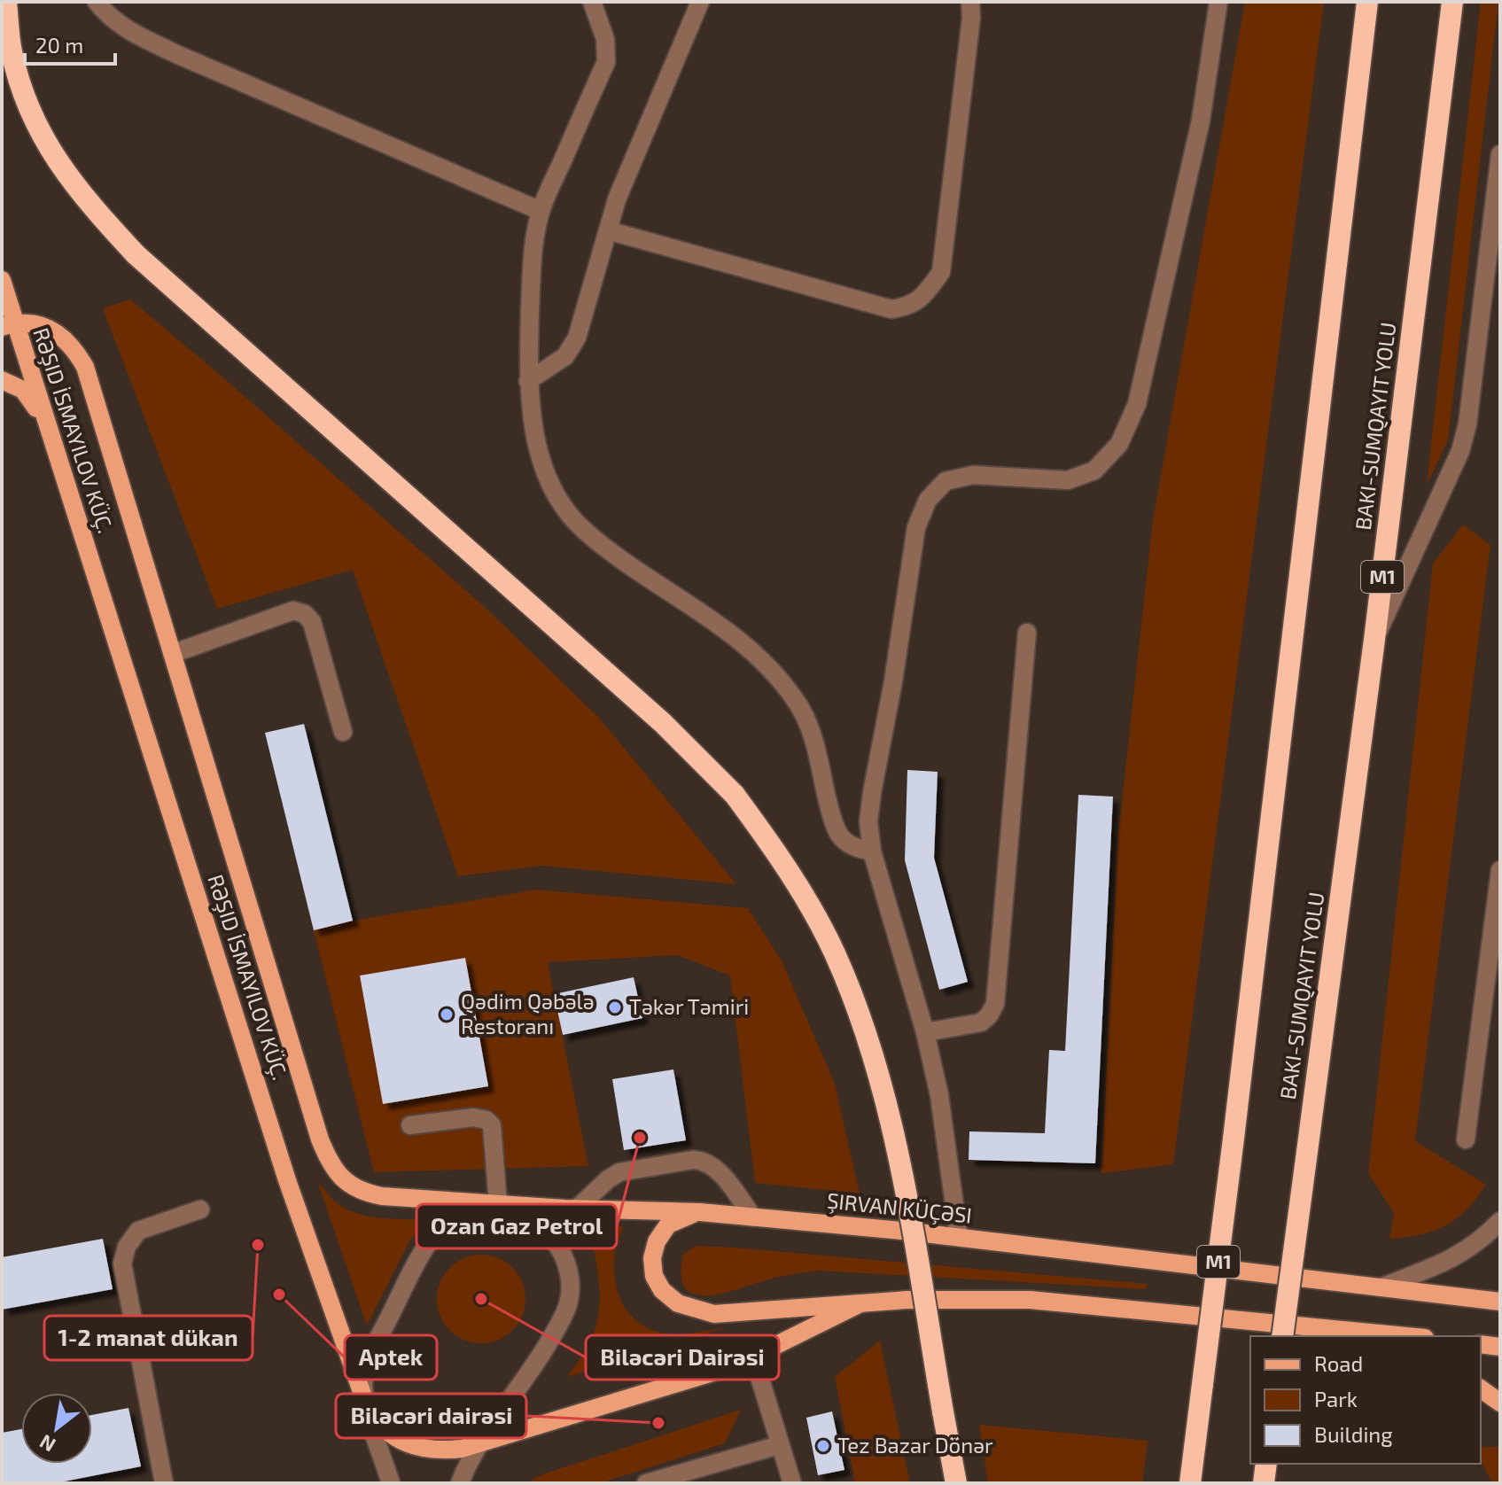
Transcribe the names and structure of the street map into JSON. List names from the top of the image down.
{
  "streets": {
    "highway": ["M1"],
    "main road": ["ŞIRVAN KÜÇƏSI"]
  },
  "places": [
    "Təkər Təmiri",
    "Qədim Qəbələ Restoranı",
    "Ozan Gaz Petrol",
    "1-2 manat dükan",
    "Aptek",
    "Biləcəri Dairəsi",
    "Biləcəri dairəsi",
    "Tez Bazar Dönər"
  ],
  "legend": ["Road", "Park", "Building"],
  "scale_bar": "20 m",
  "north": "bottom left"
}
